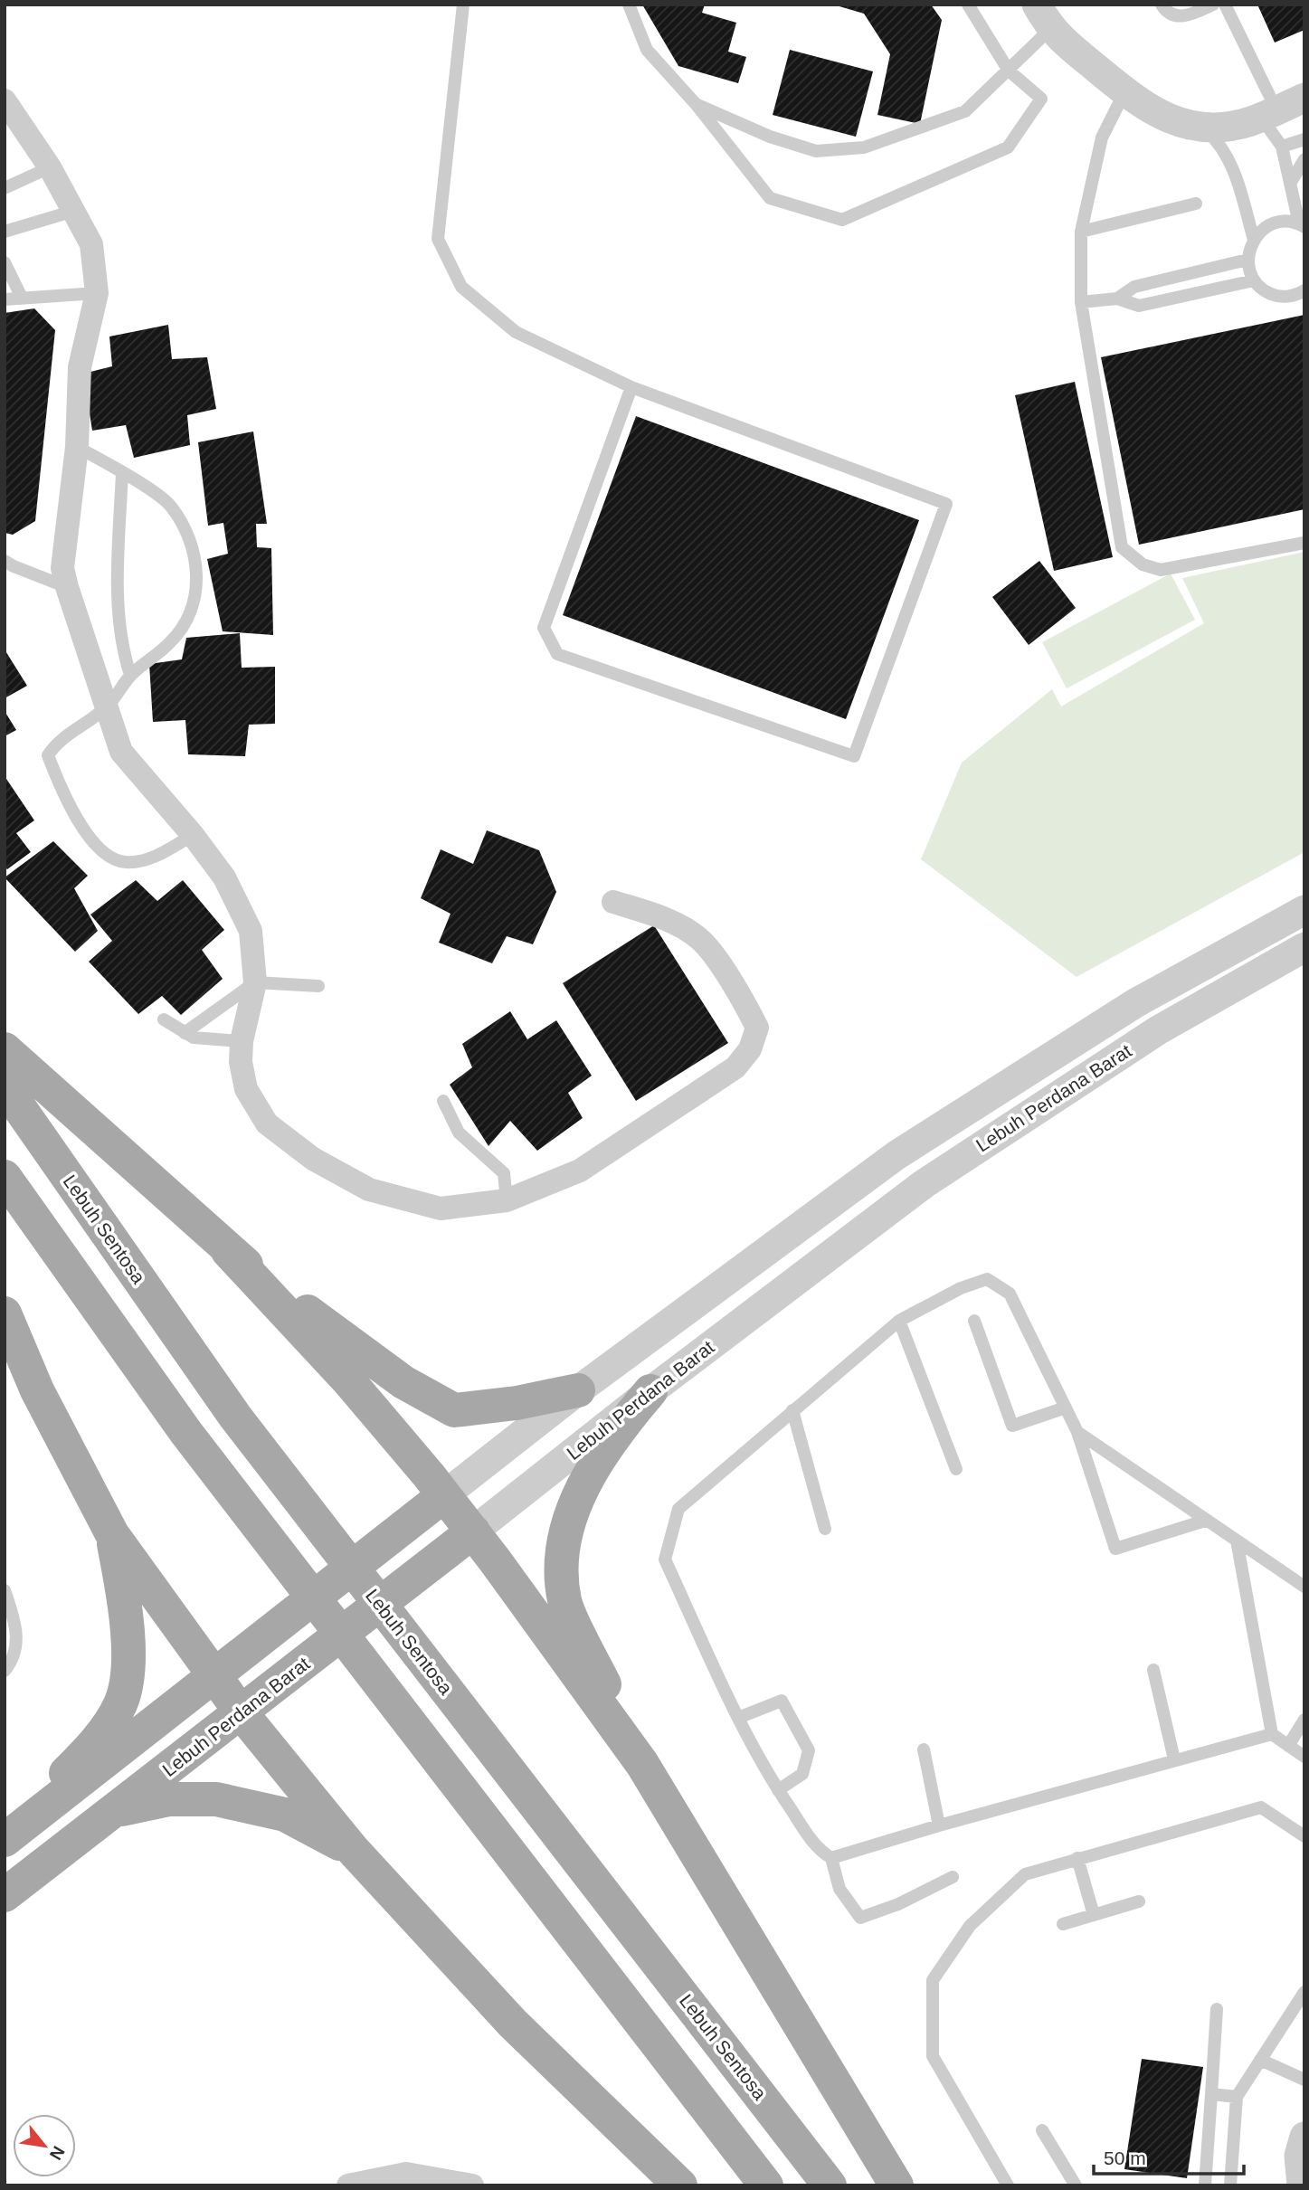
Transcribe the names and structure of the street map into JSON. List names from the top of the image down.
{
  "streets": {
    "main road": ["Lebuh Perdana Barat", "Lebuh Sentosa"]
  },
  "scale_bar": "50 m",
  "north": "bottom right"
}
